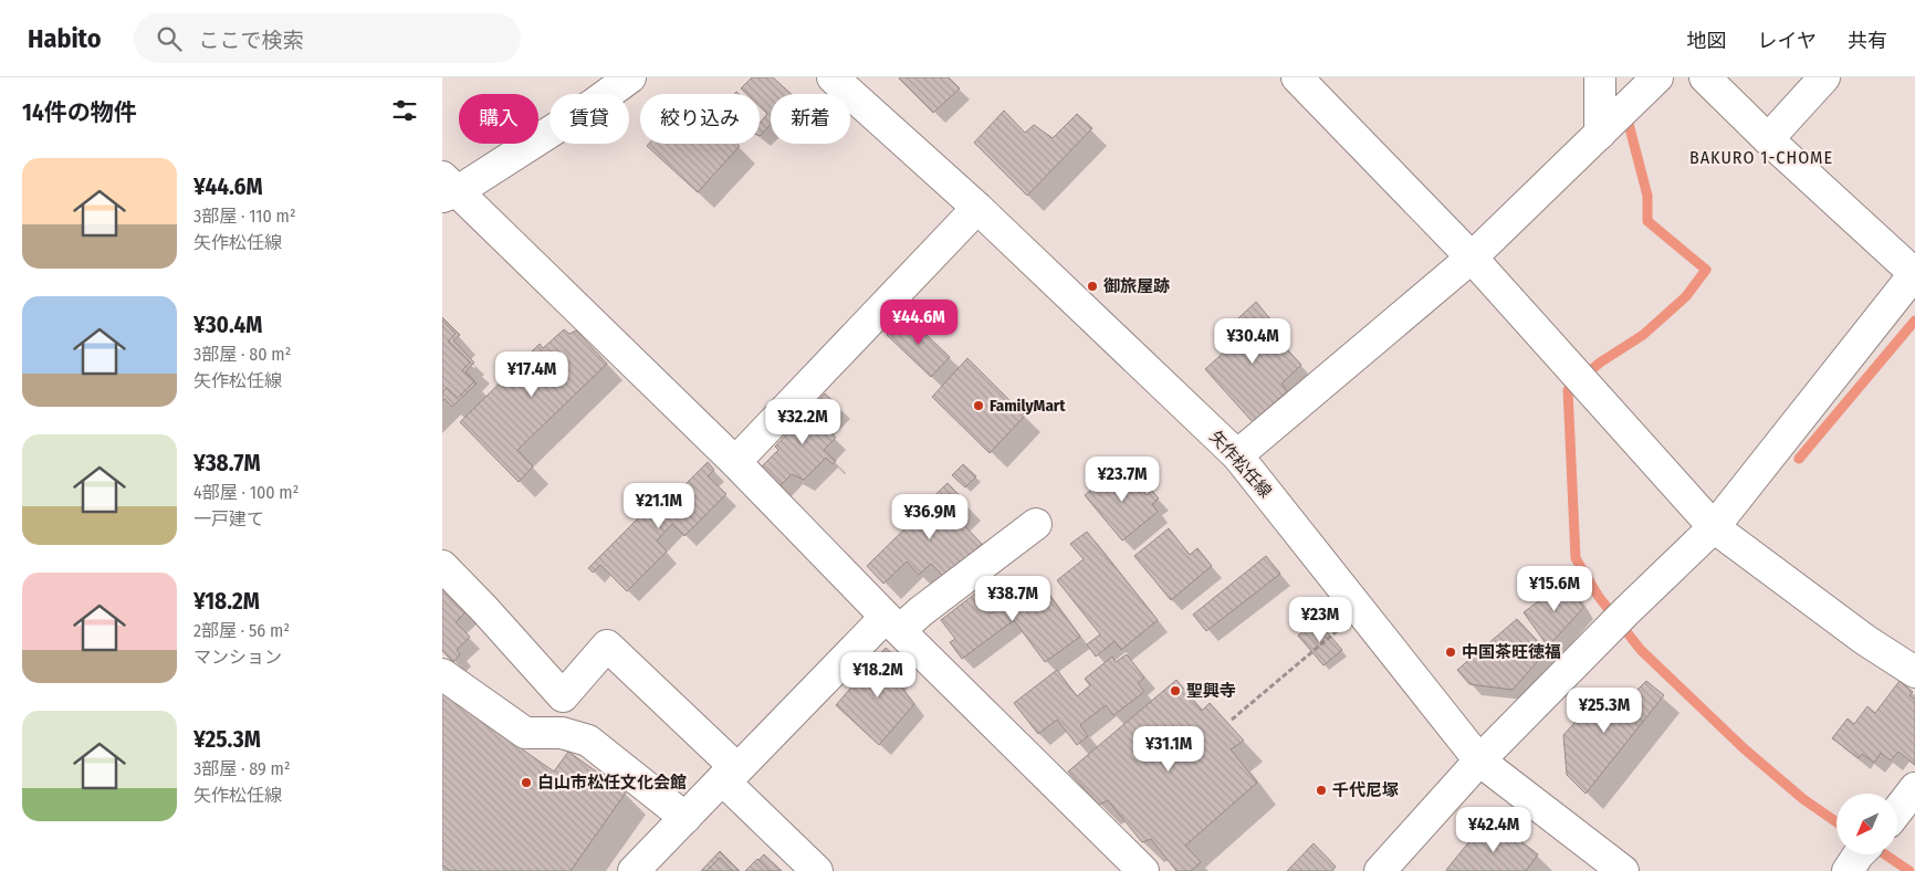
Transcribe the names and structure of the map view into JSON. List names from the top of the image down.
{
  "streets": {
    "street": ["矢作松任線"]
  },
  "districts": ["BAKURO 1-CHOME"],
  "places": [
    "御旅屋跡",
    "FamilyMart",
    "中国茶旺徳福",
    "聖興寺",
    "白山市松任文化会館",
    "千代尼塚"
  ],
  "north": "bottom left",
  "page": {
    "header": "Habito",
    "search": "ここで検索",
    "nav": ["地図", "レイヤ", "共有"],
    "heading": "14件の物件",
    "chip": [
      "購入",
      "賃貸",
      "絞り込み",
      "新着"
    ],
    "list": [
      {
        "name": "¥44.6M",
        "note": "3部屋 · 110 m² · 矢作松任線"
      },
      {
        "name": "¥30.4M",
        "note": "3部屋 · 80 m² · 矢作松任線"
      },
      {
        "name": "¥38.7M",
        "note": "4部屋 · 100 m² · 一戸建て"
      },
      {
        "name": "¥18.2M",
        "note": "2部屋 · 56 m² · マンション"
      },
      {
        "name": "¥25.3M",
        "note": "3部屋 · 89 m² · 矢作松任線"
      }
    ],
    "price": [
      "¥44.6M",
      "¥30.4M",
      "¥17.4M",
      "¥32.2M",
      "¥23.7M",
      "¥21.1M",
      "¥36.9M",
      "¥15.6M",
      "¥38.7M",
      "¥23M",
      "¥18.2M",
      "¥25.3M",
      "¥31.1M",
      "¥42.4M"
    ]
  }
}
